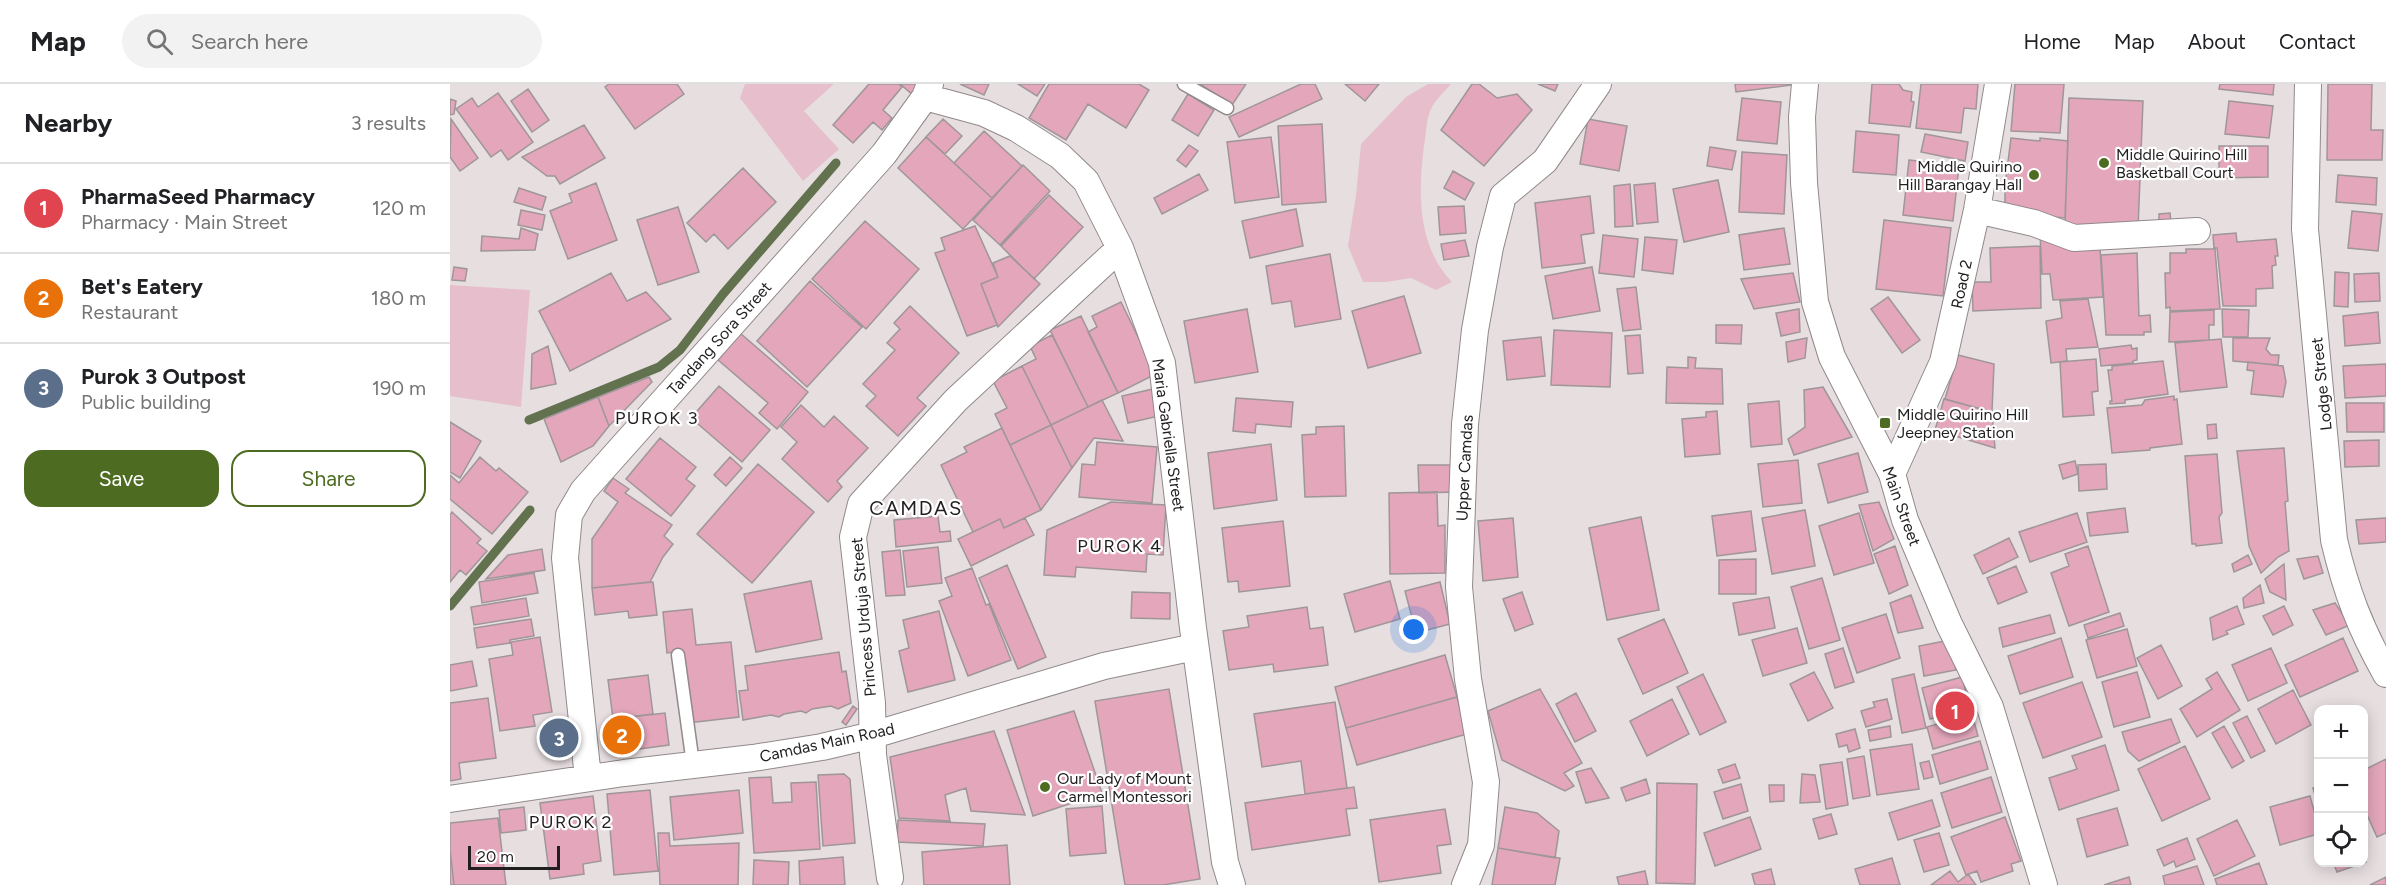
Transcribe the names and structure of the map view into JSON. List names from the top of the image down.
{
  "streets": {
    "street": [
      "Road 2",
      "Tandang Sora Street",
      "Lodge Street",
      "Maria Gabriella Street",
      "Upper Camdas",
      "Main Street",
      "Princess Urduja Street",
      "Camdas Main Road"
    ]
  },
  "crossings": [
    ["Road 2", "Main Street"],
    ["Tandang Sora Street", "Maria Gabriella Street"],
    ["Tandang Sora Street", "Camdas Main Road"],
    ["Maria Gabriella Street", "Princess Urduja Street"],
    ["Maria Gabriella Street", "Camdas Main Road"],
    ["Princess Urduja Street", "Camdas Main Road"]
  ],
  "districts": [
    "PUROK 3",
    "CAMDAS",
    "PUROK 4",
    "PUROK 2"
  ],
  "places": {
    "other": ["Middle Quirino Hill Basketball Court", "Middle Quirino Hill Barangay Hall", "Our Lady of Mount Carmel Montessori"],
    "transit": ["Middle Quirino Hill Jeepney Station"]
  },
  "scale_bar": "20 m",
  "page": {
    "header": "Map",
    "search": "Search here",
    "nav": [
      "Home",
      "Map",
      "About",
      "Contact"
    ],
    "heading": ["Nearby", "3 results"],
    "list": [
      {
        "mark": "1",
        "name": "PharmaSeed Pharmacy",
        "note": "Pharmacy · Main Street",
        "value": "120 m"
      },
      {
        "mark": "2",
        "name": "Bet's Eatery",
        "note": "Restaurant",
        "value": "180 m"
      },
      {
        "mark": "3",
        "name": "Purok 3 Outpost",
        "note": "Public building",
        "value": "190 m"
      }
    ],
    "buttons": ["Save", "Share"],
    "pins": ["1", "2", "3"],
    "map_buttons": ["+", "−"],
    "scale": "20 m"
  }
}
